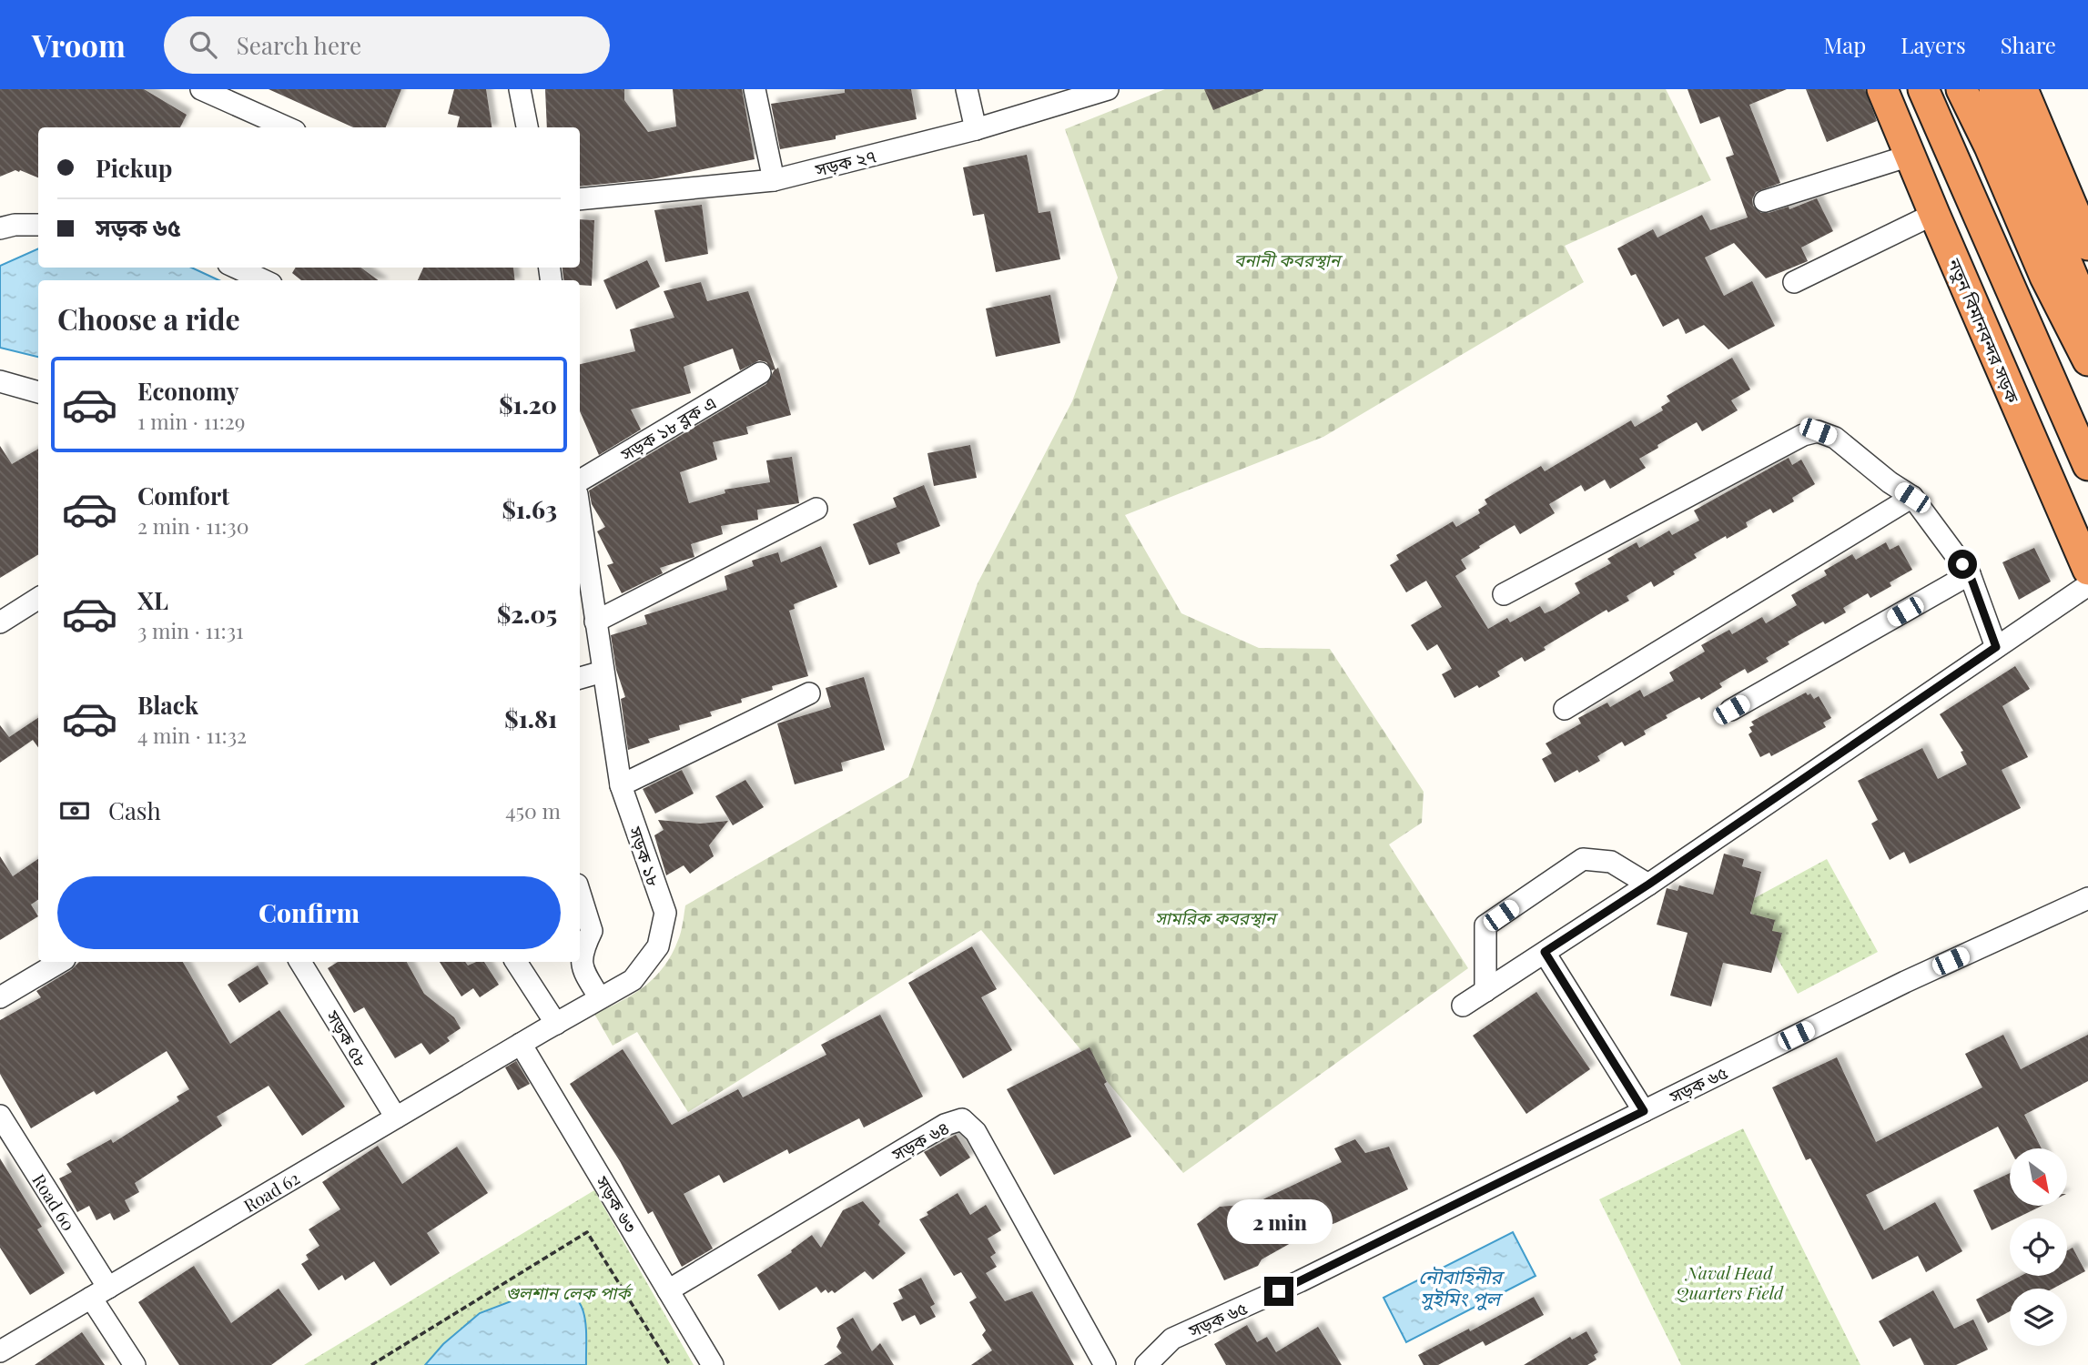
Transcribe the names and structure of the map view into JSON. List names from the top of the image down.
{
  "streets": {
    "highway": ["নতুন বিমানবন্দর সড়ক"],
    "street": [
      "সড়ক ২৭",
      "সড়ক ১৮ ব্লক এ",
      "সড়ক ১৮",
      "সড়ক ৫৮",
      "সড়ক ৬৫",
      "সড়ক ৬৪",
      "Road 62",
      "Road 60",
      "সড়ক ৬৩"
    ]
  },
  "crossings": [
    ["সড়ক ১৮", "Road 62"],
    ["সড়ক ৫৮", "Road 62"],
    ["সড়ক ৬৪", "সড়ক ৬৩"],
    ["Road 62", "Road 60"],
    ["Road 62", "সড়ক ৬৩"]
  ],
  "water": ["নৌবাহিনীর সুইমিং পুল"],
  "parks": [
    "বনানী কবরস্থান",
    "সামরিক কবরস্থান",
    "Naval Head Quarters Field",
    "গুলশান লেক পার্ক"
  ],
  "north": "bottom right",
  "page": {
    "header": "Vroom",
    "search": "Search here",
    "nav": ["Map", "Layers", "Share"],
    "banner": ["Pickup", "সড়ক ৬৫"],
    "heading": "Choose a ride",
    "list": [
      {
        "name": "Economy",
        "note": "1 min · 11:29",
        "value": "$1.20"
      },
      {
        "name": "Comfort",
        "note": "2 min · 11:30",
        "value": "$1.63"
      },
      {
        "name": "XL",
        "note": "3 min · 11:31",
        "value": "$2.05"
      },
      {
        "name": "Black",
        "note": "4 min · 11:32",
        "value": "$1.81"
      }
    ],
    "pay": ["Cash", "450 m"],
    "buttons": "Confirm",
    "bubble": "2 min"
  }
}
